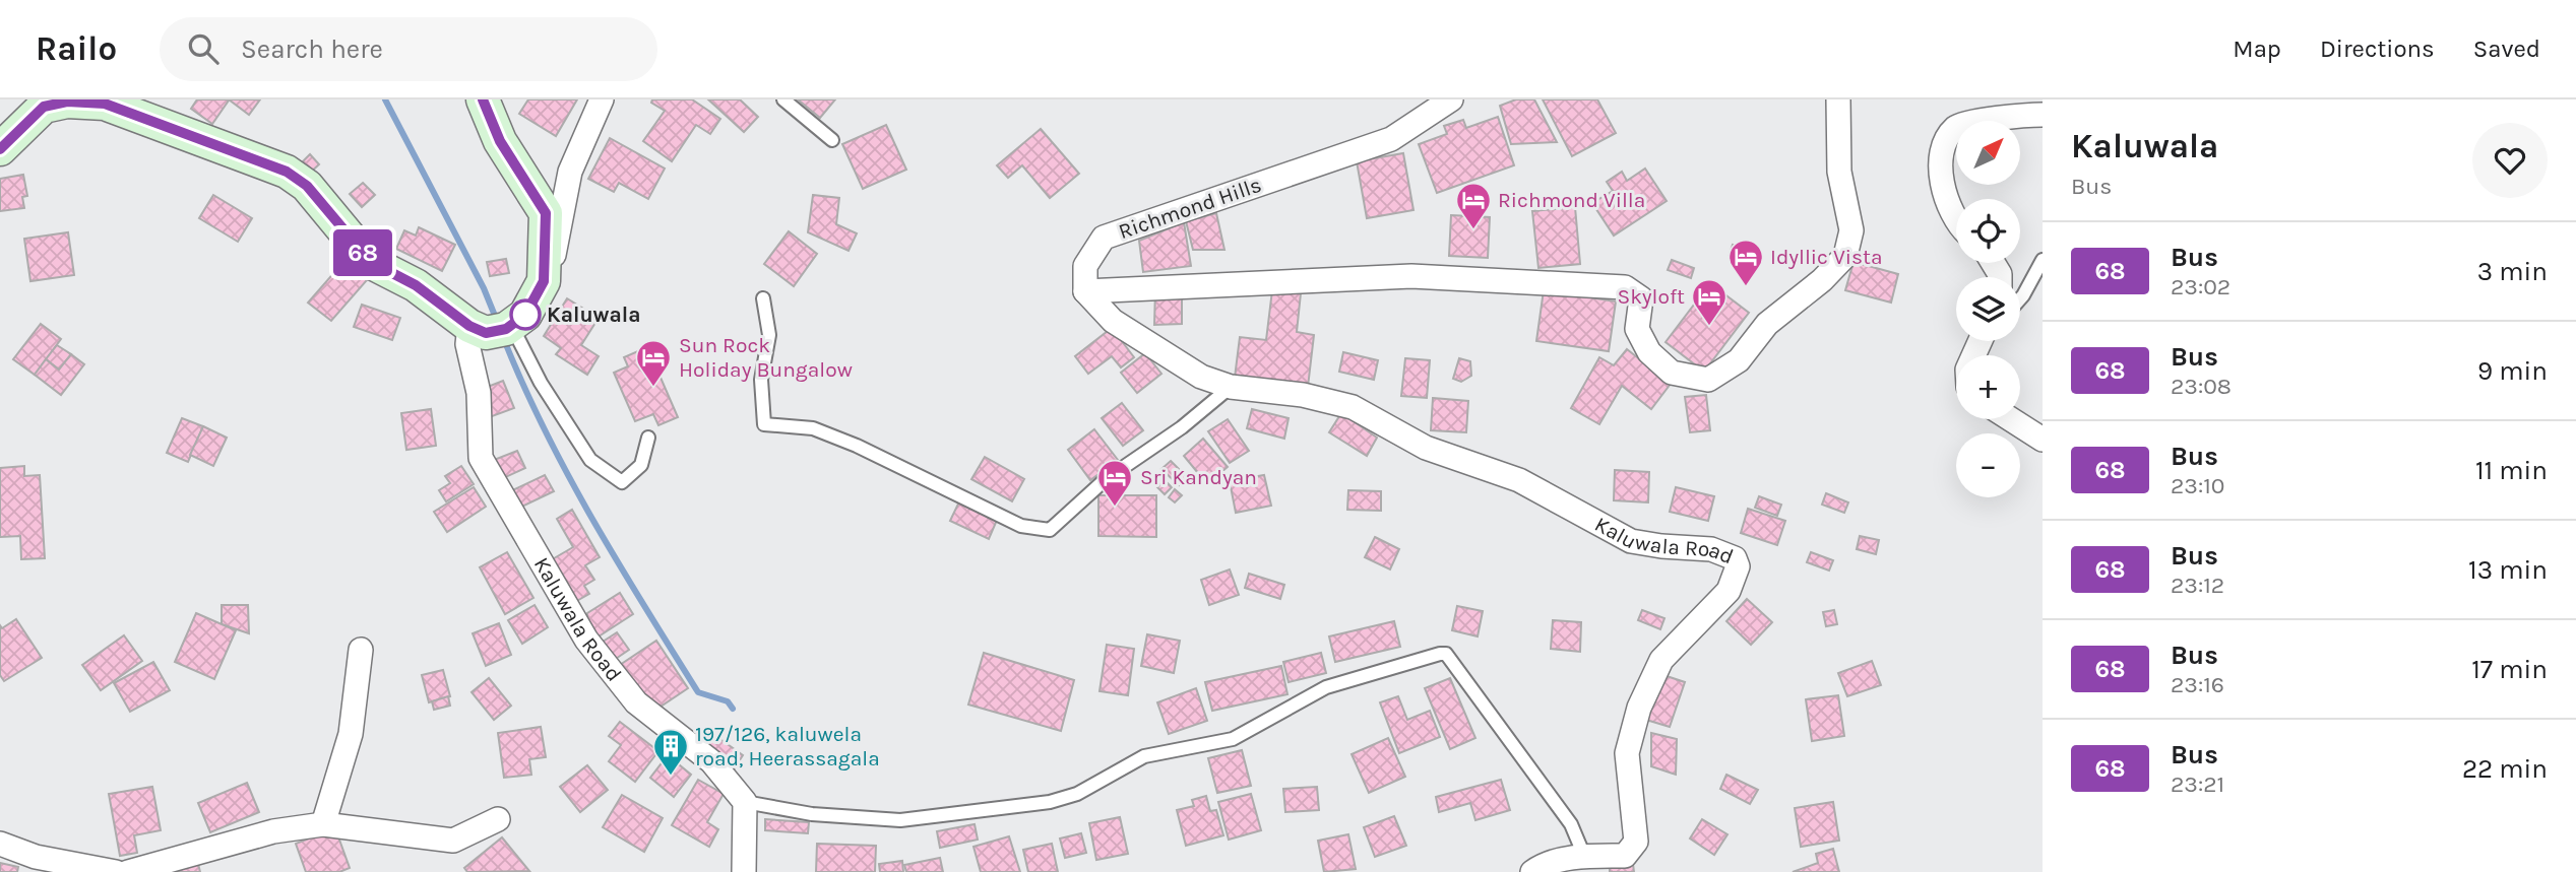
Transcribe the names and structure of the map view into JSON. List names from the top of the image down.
{
  "streets": {
    "street": ["Richmond Hills", "Kaluwala Road"]
  },
  "places": {
    "hotel": [
      "Richmond Villa",
      "Idyllic Vista",
      "Skyloft",
      "Sun Rock Holiday Bungalow",
      "Sri Kandyan"
    ],
    "other": ["Kaluwala"],
    "building": ["197/126, kaluwela road, Heerassagala"]
  },
  "lines": ["bus line 68"],
  "north": "top right",
  "page": {
    "header": "Railo",
    "search": "Search here",
    "nav": ["Map", "Directions", "Saved"],
    "on_map": "68",
    "heading": ["Kaluwala", "Bus"],
    "map_buttons": ["+", "−"],
    "list": [
      {
        "mark": "68",
        "name": "Bus",
        "note": "23:02",
        "value": "3 min"
      },
      {
        "mark": "68",
        "name": "Bus",
        "note": "23:08",
        "value": "9 min"
      },
      {
        "mark": "68",
        "name": "Bus",
        "note": "23:10",
        "value": "11 min"
      },
      {
        "mark": "68",
        "name": "Bus",
        "note": "23:12",
        "value": "13 min"
      },
      {
        "mark": "68",
        "name": "Bus",
        "note": "23:16",
        "value": "17 min"
      },
      {
        "mark": "68",
        "name": "Bus",
        "note": "23:21",
        "value": "22 min"
      }
    ]
  }
}
